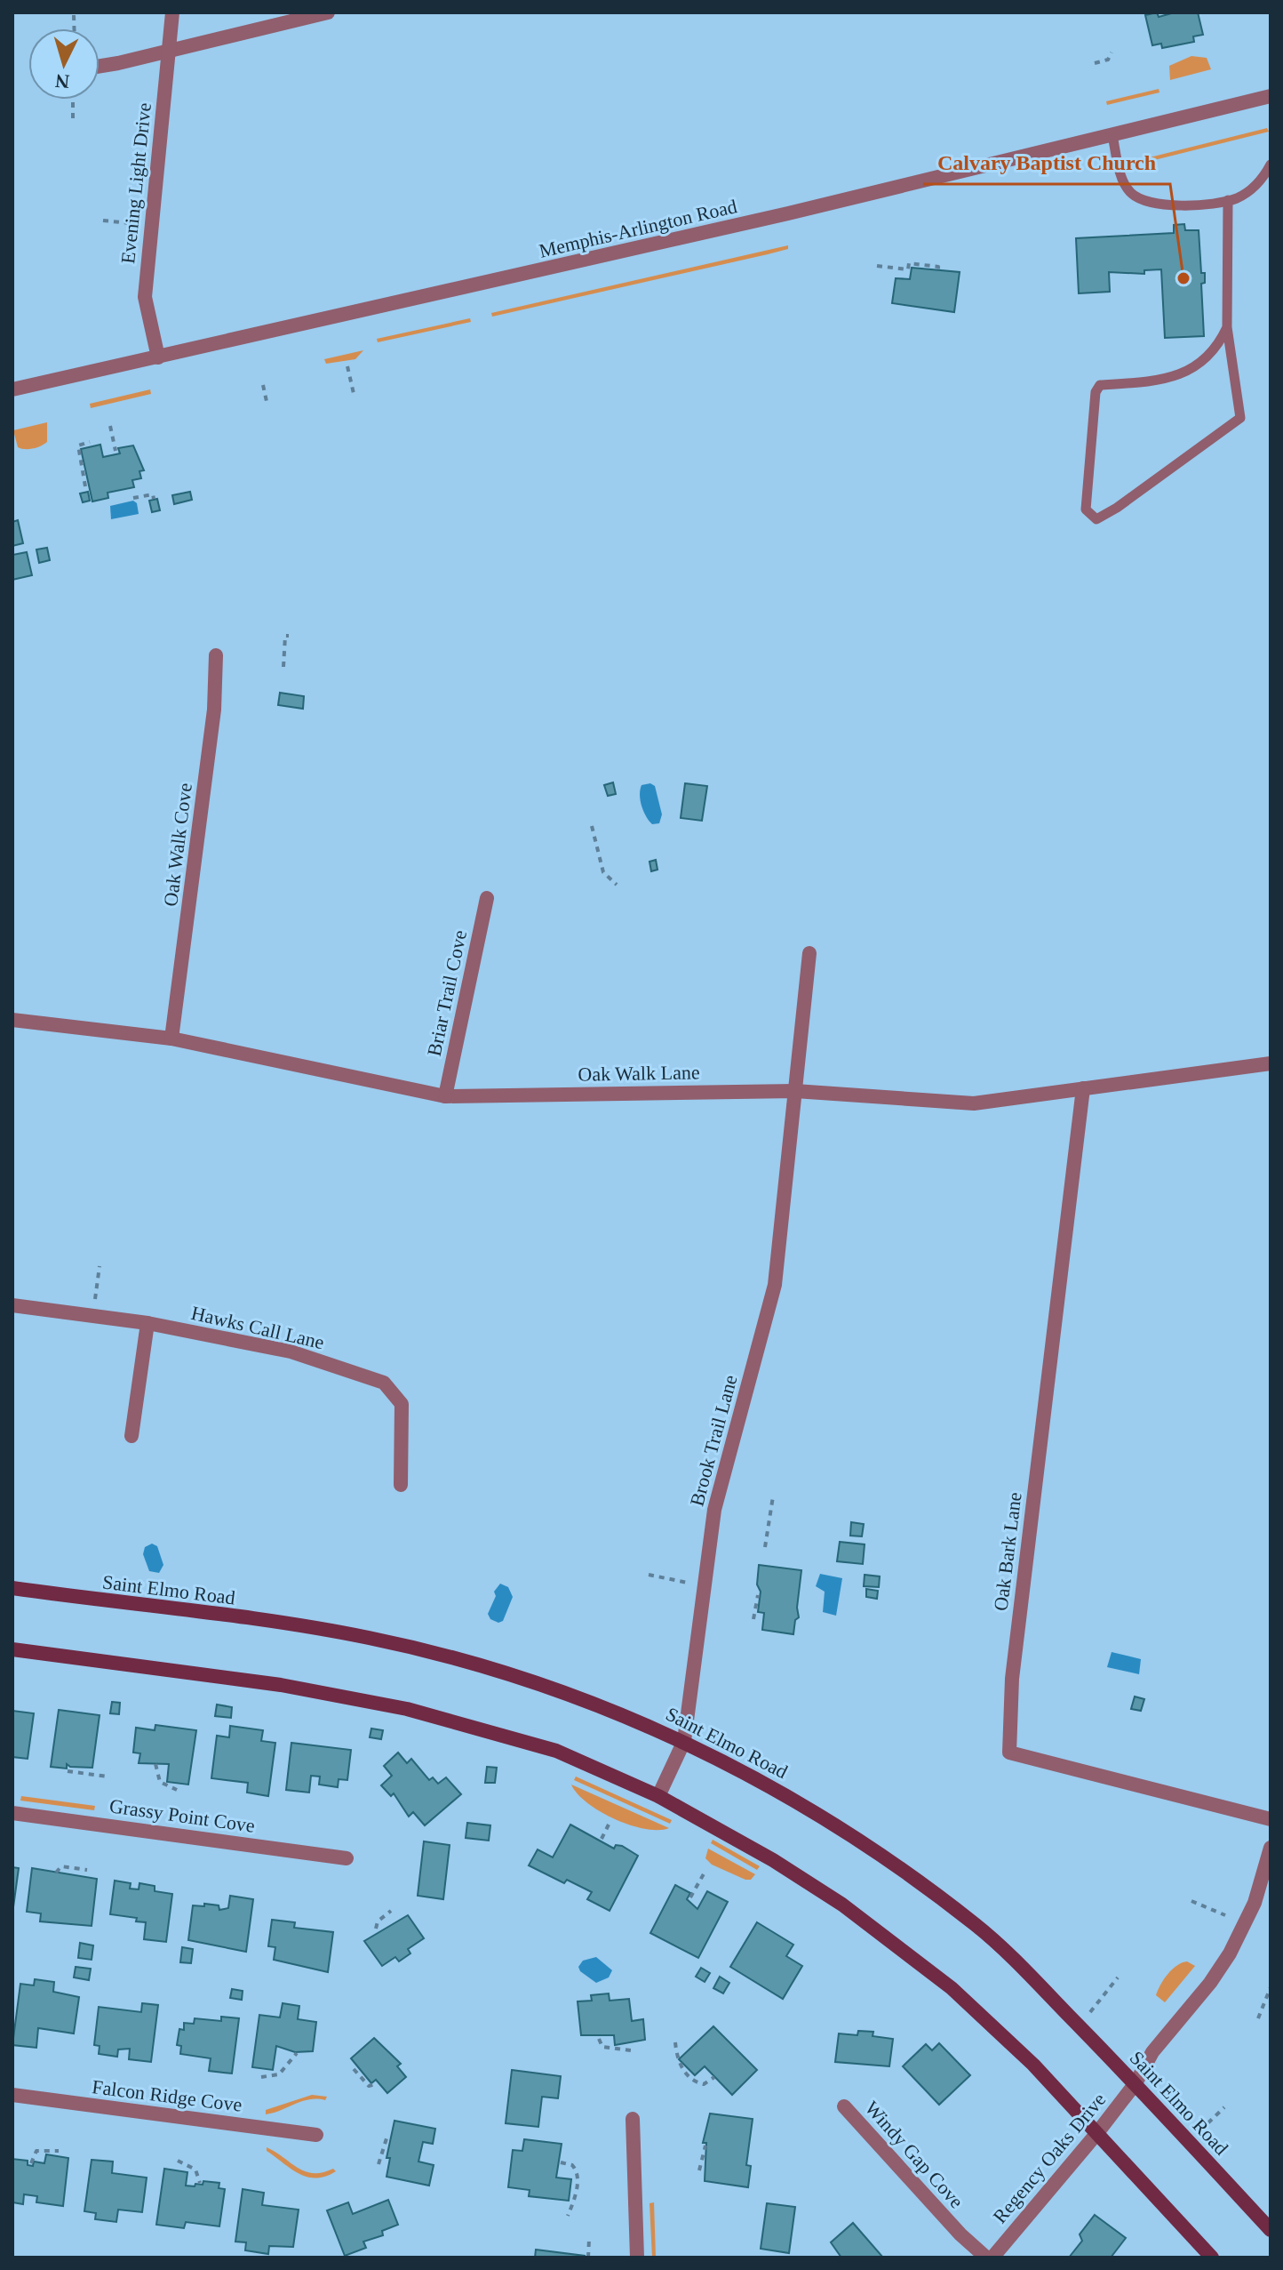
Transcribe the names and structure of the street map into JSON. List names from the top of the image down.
{
  "streets": {
    "main road": ["Saint Elmo Road"],
    "street": [
      "Evening Light Drive",
      "Memphis-Arlington Road",
      "Oak Walk Cove",
      "Briar Trail Cove",
      "Oak Walk Lane",
      "Hawks Call Lane",
      "Brook Trail Lane",
      "Oak Bark Lane",
      "Grassy Point Cove",
      "Falcon Ridge Cove",
      "Windy Gap Cove",
      "Regency Oaks Drive"
    ]
  },
  "crossings": [
    ["Evening Light Drive", "Memphis-Arlington Road"],
    ["Oak Walk Cove", "Oak Walk Lane"],
    ["Briar Trail Cove", "Oak Walk Lane"],
    ["Oak Walk Lane", "Brook Trail Lane"],
    ["Oak Walk Lane", "Oak Bark Lane"],
    ["Brook Trail Lane", "Saint Elmo Road"],
    ["Saint Elmo Road", "Regency Oaks Drive"]
  ],
  "places": ["Calvary Baptist Church"],
  "north": "bottom"
}
